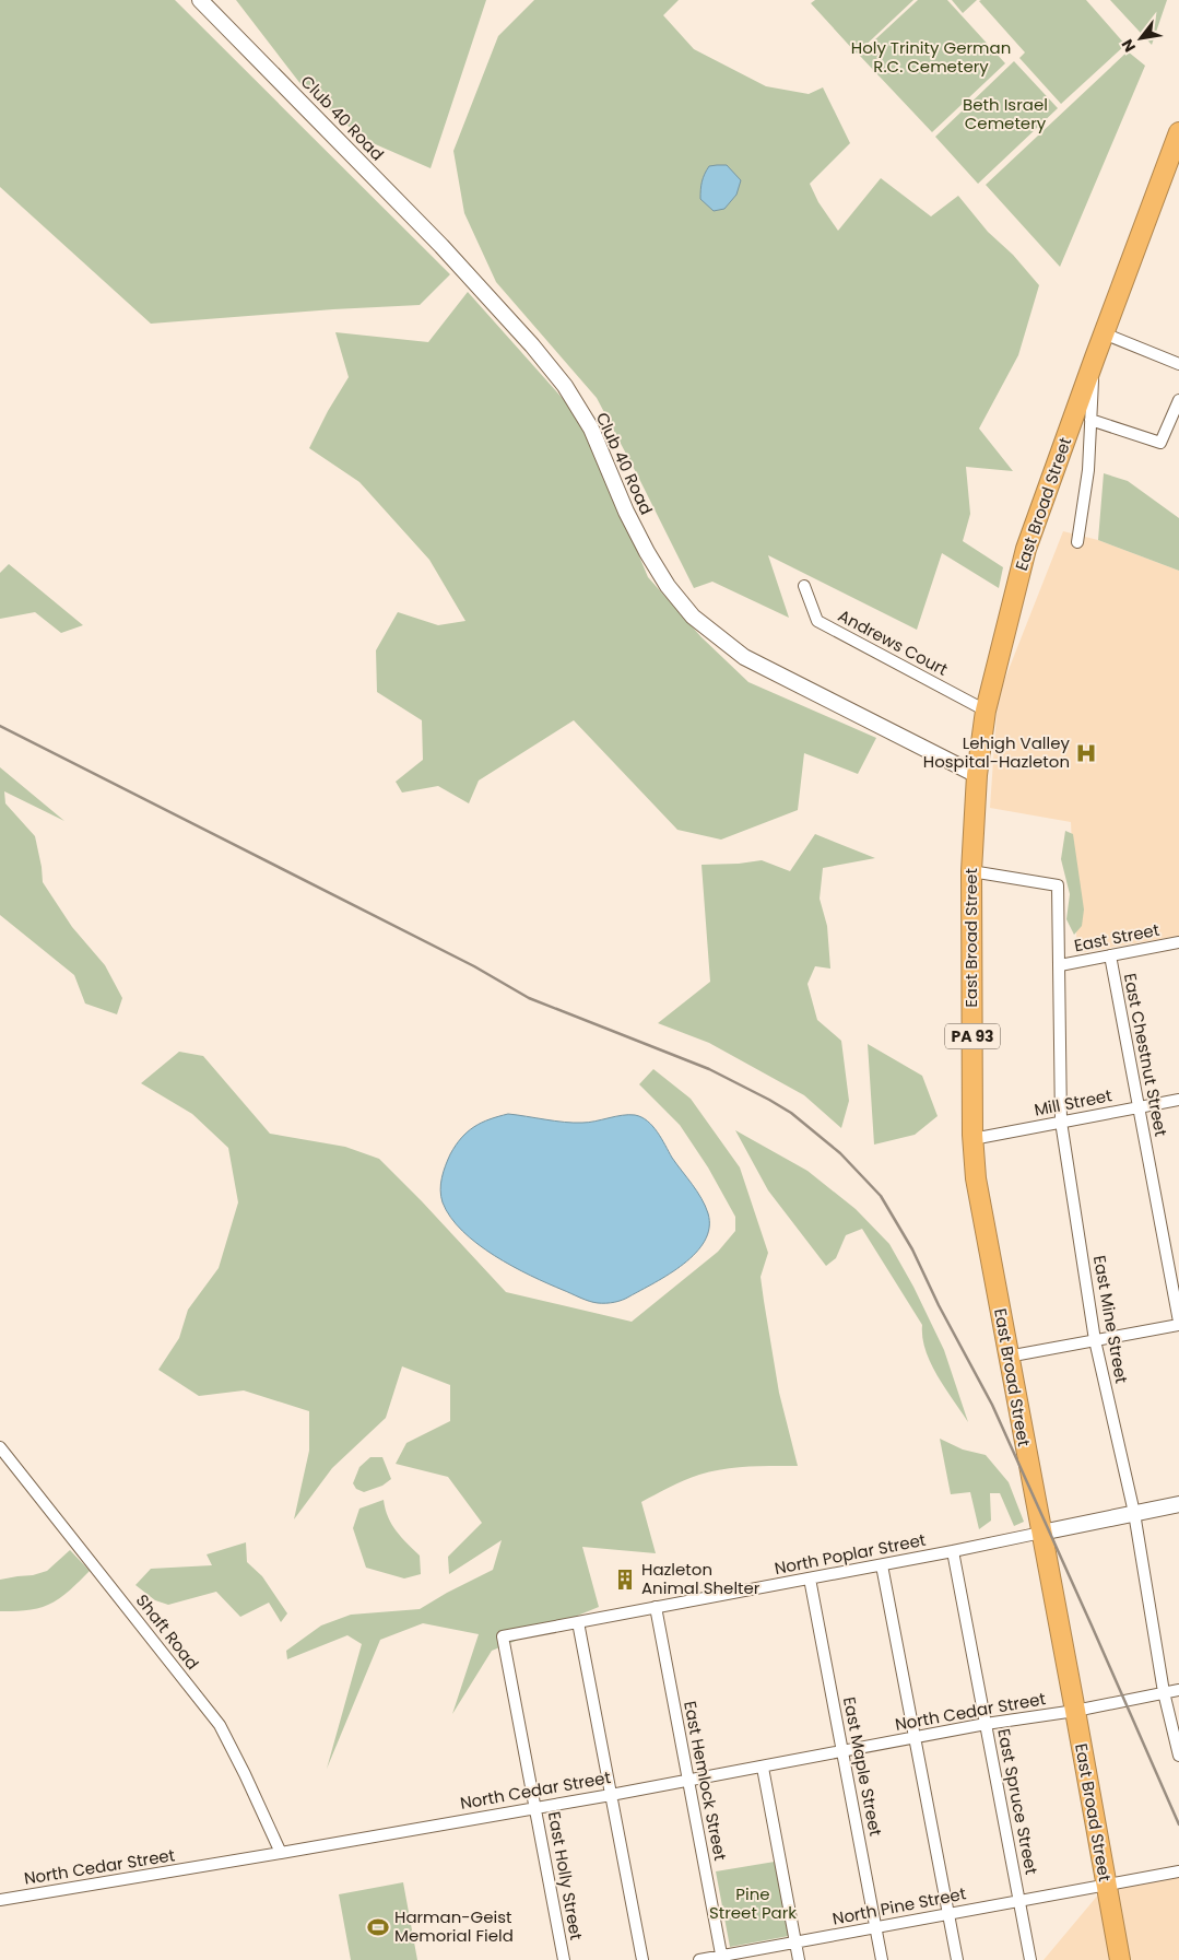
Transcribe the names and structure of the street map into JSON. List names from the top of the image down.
{
  "streets": {
    "highway": ["East Broad Street", "PA 93"],
    "street": [
      "Club 40 Road",
      "Andrews Court",
      "East Street",
      "East Chestnut Street",
      "Mill Street",
      "East Mine Street",
      "North Poplar Street",
      "Shaft Road",
      "North Cedar Street",
      "East Maple Street",
      "East Hemlock Street",
      "East Spruce Street",
      "East Holly Street",
      "North Pine Street"
    ]
  },
  "crossings": [
    ["Club 40 Road", "East Broad Street"],
    ["East Broad Street", "Andrews Court"],
    ["East Broad Street", "Mill Street"],
    ["East Broad Street", "East Mine Street"],
    ["East Broad Street", "North Poplar Street"],
    ["East Broad Street", "North Cedar Street"],
    ["East Broad Street", "North Pine Street"],
    ["East Street", "East Chestnut Street"],
    ["East Street", "East Mine Street"],
    ["East Chestnut Street", "Mill Street"],
    ["Mill Street", "East Mine Street"],
    ["East Mine Street", "North Cedar Street"],
    ["North Poplar Street", "East Maple Street"],
    ["North Poplar Street", "East Hemlock Street"],
    ["North Poplar Street", "East Spruce Street"],
    ["North Poplar Street", "East Holly Street"],
    ["Shaft Road", "North Cedar Street"],
    ["North Cedar Street", "East Maple Street"],
    ["North Cedar Street", "East Hemlock Street"],
    ["North Cedar Street", "East Spruce Street"],
    ["North Cedar Street", "East Holly Street"],
    ["East Maple Street", "North Pine Street"],
    ["East Hemlock Street", "North Pine Street"],
    ["East Spruce Street", "North Pine Street"]
  ],
  "parks": ["Holy Trinity German R.C. Cemetery", "Beth Israel Cemetery", "Pine Street Park"],
  "places": {
    "hospital": ["Lehigh Valley Hospital-Hazleton"],
    "building": ["Hazleton Animal Shelter"],
    "sports": ["Harman-Geist Memorial Field"]
  },
  "north": "bottom left"
}
